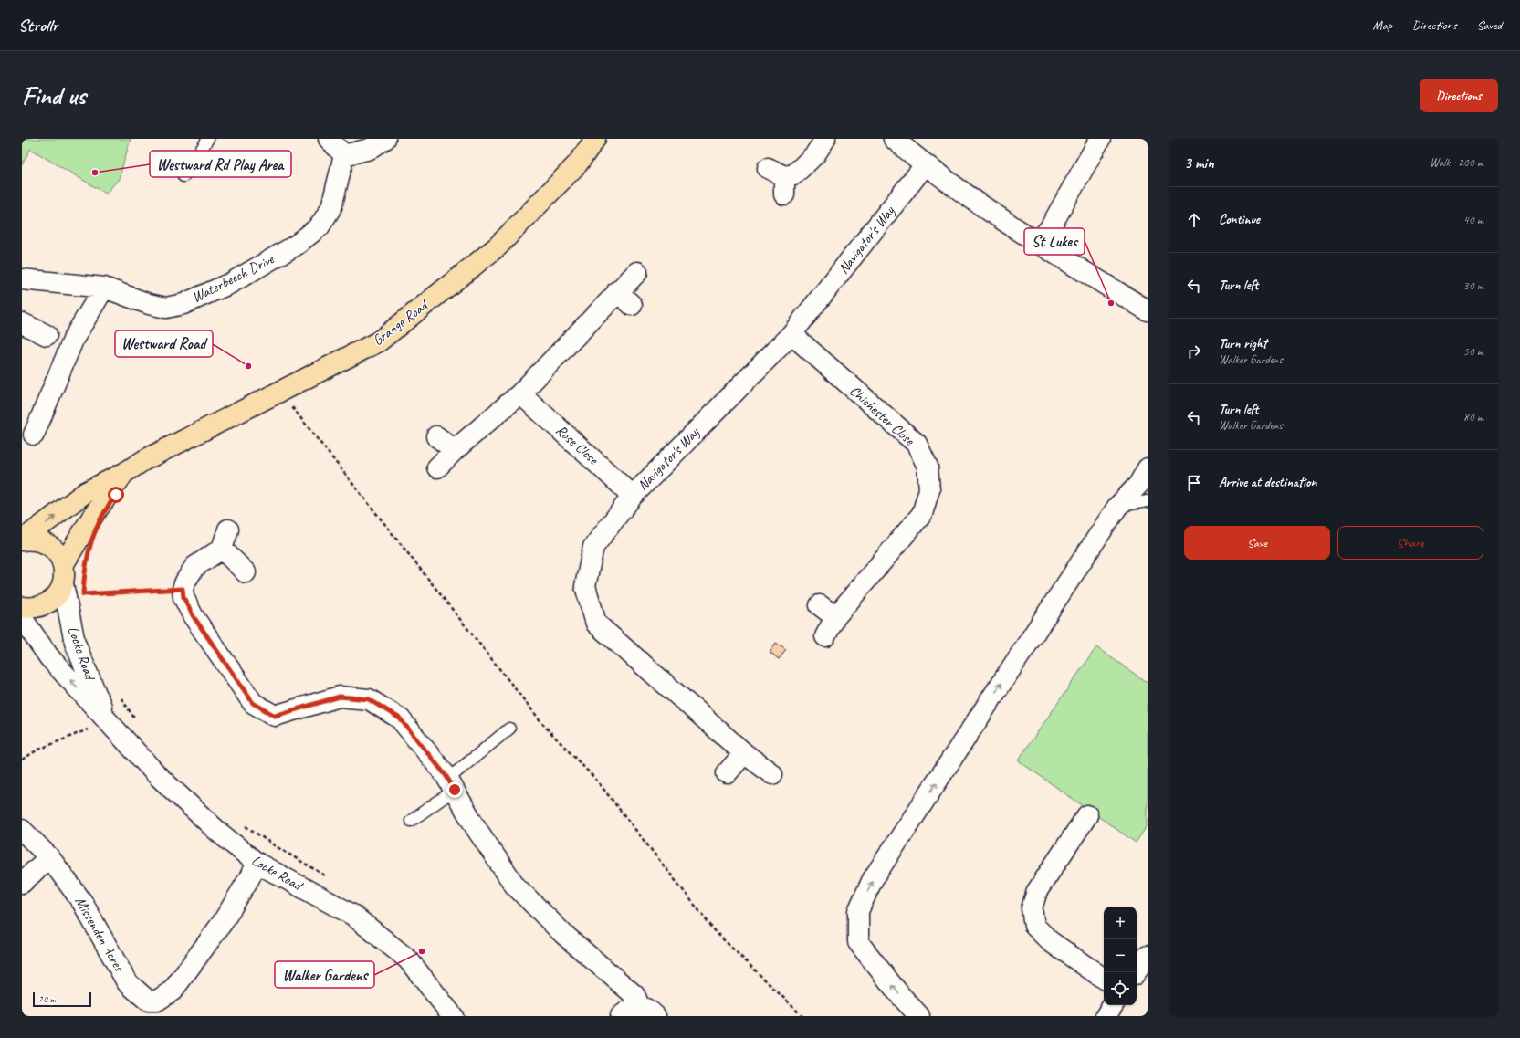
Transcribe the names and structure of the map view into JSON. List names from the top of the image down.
{
  "streets": {
    "main road": ["Grange Road"],
    "street": [
      "Navigator's Way",
      "Waterbeech Drive",
      "Chichester Close",
      "Rose Close",
      "Locke Road",
      "Missenden Acres"
    ]
  },
  "crossings": [
    ["Navigator's Way", "Chichester Close"],
    ["Navigator's Way", "Rose Close"],
    ["Grange Road", "Locke Road"],
    ["Locke Road", "Missenden Acres"]
  ],
  "places": [
    "Westward Rd Play Area",
    "St Lukes",
    "Westward Road",
    "Walker Gardens"
  ],
  "scale_bar": "20 m",
  "page": {
    "header": "Strollr",
    "nav": ["Map", "Directions", "Saved"],
    "buttons": [
      "Directions",
      ["Save", "Share"]
    ],
    "title": "Find us",
    "heading": ["3 min", "Walk · 200 m"],
    "list": [
      ["Continue", "40 m"],
      ["Turn left", "30 m"],
      ["Turn right", "Walker Gardens", "50 m"],
      ["Turn left", "Walker Gardens", "80 m"],
      "Arrive at destination"
    ],
    "map_buttons": ["+", "−"],
    "scale": "20 m"
  }
}
